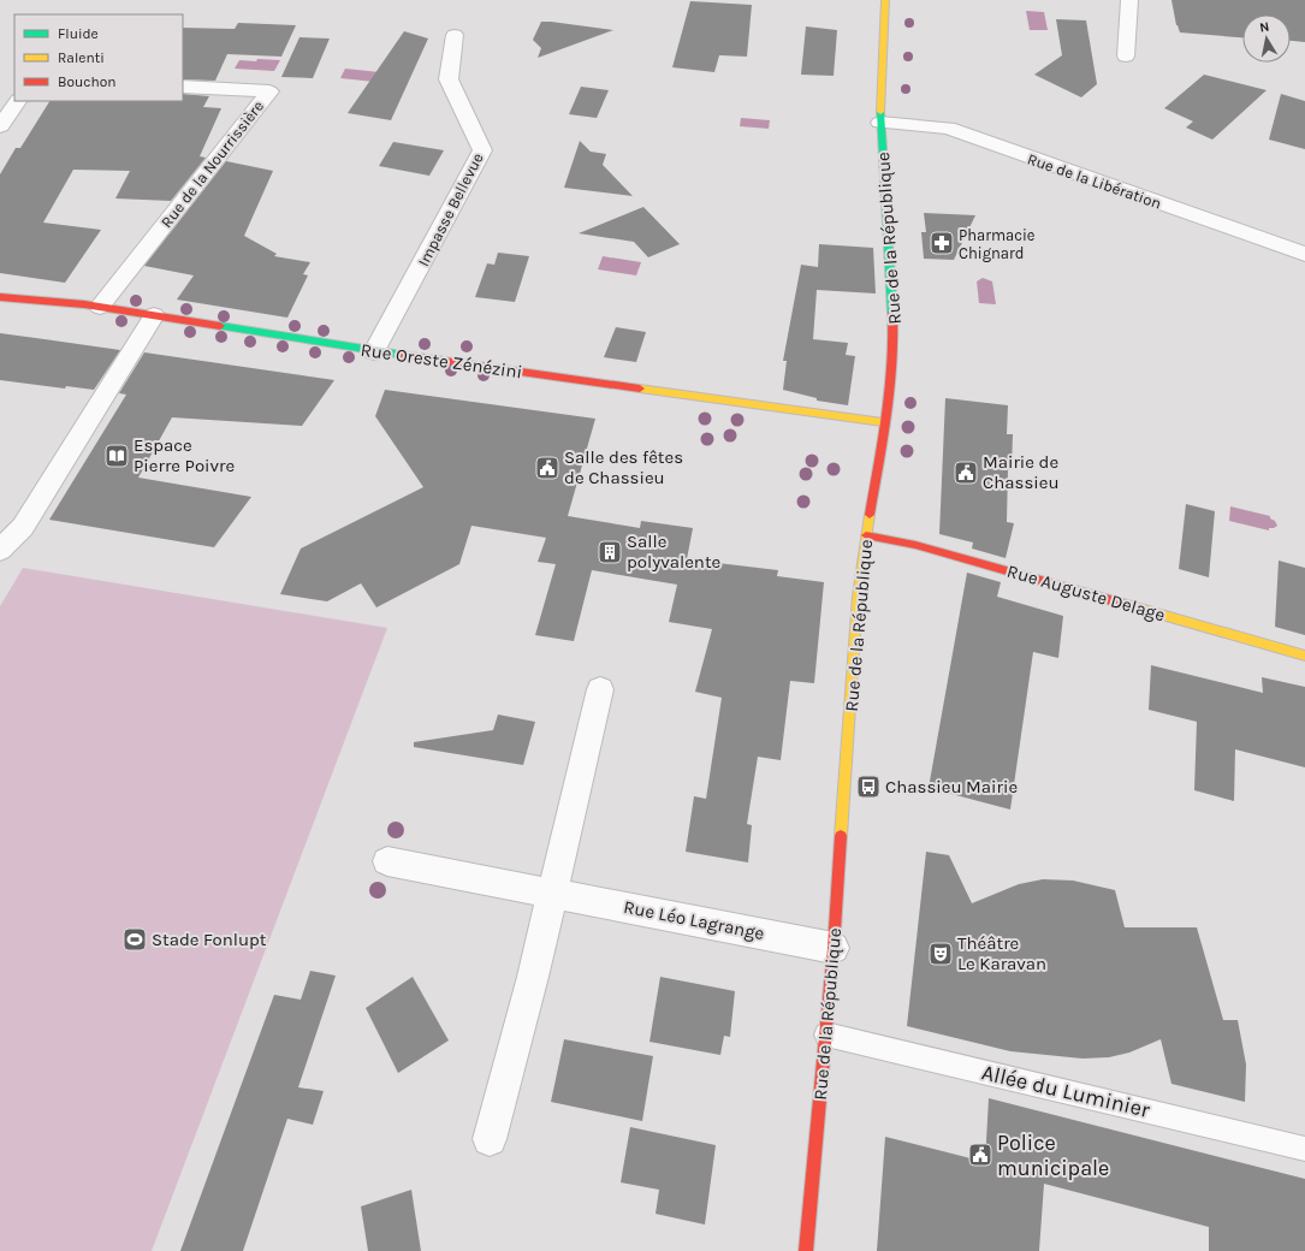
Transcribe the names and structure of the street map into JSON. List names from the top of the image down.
{
  "streets": {
    "street": [
      "Rue de la Nourrissière",
      "Rue de la Libération",
      "Impasse Bellevue",
      "Rue de la République",
      "Rue Oreste Zénézini",
      "Rue Auguste Delage",
      "Rue Léo Lagrange"
    ],
    "lane": ["Allée du Luminier"]
  },
  "crossings": [
    ["Rue de la Nourrissière", "Rue Oreste Zénézini"],
    ["Rue de la Libération", "Rue de la République"],
    ["Impasse Bellevue", "Rue Oreste Zénézini"],
    ["Rue de la République", "Rue Oreste Zénézini"],
    ["Rue de la République", "Rue Auguste Delage"],
    ["Rue de la République", "Rue Léo Lagrange"],
    ["Rue de la République", "Allée du Luminier"]
  ],
  "places": {
    "pharmacy": ["Pharmacie Chignard"],
    "library": ["Espace Pierre Poivre"],
    "public building": ["Salle des fêtes de Chassieu", "Mairie de Chassieu", "Police municipale"],
    "building": ["Salle polyvalente"],
    "bus stop": ["Chassieu Mairie"],
    "sports": ["Stade Fonlupt"],
    "theatre": ["Théâtre Le Karavan"]
  },
  "legend": ["Fluide", "Ralenti", "Bouchon"],
  "north": "top"
}
